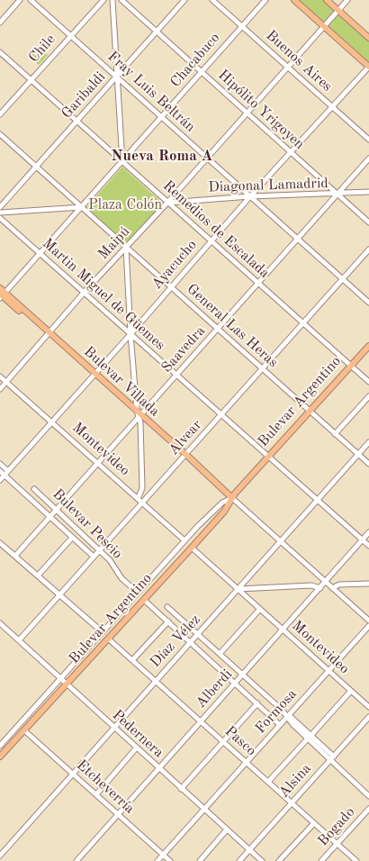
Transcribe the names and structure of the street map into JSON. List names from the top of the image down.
{
  "streets": {
    "main road": ["Bulevar Villada", "Bulevar Argentino"],
    "street": [
      "Chile",
      "Chacabuco",
      "Buenos Aires",
      "Fray Luis Beltrán",
      "Garibaldi",
      "Hipólito Yrigoyen",
      "Diagonal Lamadrid",
      "Remedios de Escalada",
      "Maipú",
      "Ayacucho",
      "Martin Miguel de Güemes",
      "General Las Heras",
      "Saavedra",
      "Alvear",
      "Montevideo",
      "Bulevar Pescio",
      "Díaz Vélez",
      "Alberdi",
      "Formosa",
      "Pedernera",
      "Pasco",
      "Alsina",
      "Etcheverría",
      "Bogado"
    ]
  },
  "crossings": [
    ["Chile", "Fray Luis Beltrán"],
    ["Chile", "Remedios de Escalada"],
    ["Chacabuco", "Buenos Aires"],
    ["Chacabuco", "Fray Luis Beltrán"],
    ["Chacabuco", "Hipólito Yrigoyen"],
    ["Chacabuco", "Remedios de Escalada"],
    ["Chacabuco", "Martin Miguel de Güemes"],
    ["Chacabuco", "General Las Heras"],
    ["Chacabuco", "Bulevar Villada"],
    ["Buenos Aires", "Maipú"],
    ["Buenos Aires", "Ayacucho"],
    ["Fray Luis Beltrán", "Garibaldi"],
    ["Fray Luis Beltrán", "Diagonal Lamadrid"],
    ["Fray Luis Beltrán", "Maipú"],
    ["Fray Luis Beltrán", "Ayacucho"],
    ["Fray Luis Beltrán", "Saavedra"],
    ["Fray Luis Beltrán", "Alvear"],
    ["Garibaldi", "Hipólito Yrigoyen"],
    ["Garibaldi", "Remedios de Escalada"],
    ["Garibaldi", "General Las Heras"],
    ["Hipólito Yrigoyen", "Diagonal Lamadrid"],
    ["Hipólito Yrigoyen", "Maipú"],
    ["Hipólito Yrigoyen", "Ayacucho"],
    ["Hipólito Yrigoyen", "Saavedra"],
    ["Diagonal Lamadrid", "Remedios de Escalada"],
    ["Diagonal Lamadrid", "Maipú"],
    ["Diagonal Lamadrid", "Ayacucho"],
    ["Diagonal Lamadrid", "Saavedra"],
    ["Remedios de Escalada", "Maipú"],
    ["Remedios de Escalada", "Ayacucho"],
    ["Remedios de Escalada", "Saavedra"],
    ["Remedios de Escalada", "Bulevar Argentino"],
    ["Remedios de Escalada", "Alvear"],
    ["Maipú", "Martin Miguel de Güemes"],
    ["Maipú", "General Las Heras"],
    ["Maipú", "Bulevar Villada"],
    ["Maipú", "Montevideo"],
    ["Ayacucho", "Martin Miguel de Güemes"],
    ["Ayacucho", "General Las Heras"],
    ["Ayacucho", "Bulevar Villada"],
    ["Ayacucho", "Montevideo"],
    ["Ayacucho", "Bulevar Pescio"],
    ["Martin Miguel de Güemes", "Saavedra"],
    ["Martin Miguel de Güemes", "Bulevar Argentino"],
    ["Martin Miguel de Güemes", "Alvear"],
    ["Martin Miguel de Güemes", "Díaz Vélez"],
    ["Martin Miguel de Güemes", "Alberdi"],
    ["General Las Heras", "Saavedra"],
    ["General Las Heras", "Bulevar Argentino"],
    ["General Las Heras", "Alvear"],
    ["General Las Heras", "Díaz Vélez"],
    ["Saavedra", "Bulevar Villada"],
    ["Saavedra", "Montevideo"],
    ["Saavedra", "Bulevar Pescio"],
    ["Bulevar Villada", "Bulevar Argentino"],
    ["Bulevar Villada", "Alvear"],
    ["Bulevar Villada", "Díaz Vélez"],
    ["Bulevar Villada", "Alberdi"],
    ["Bulevar Argentino", "Montevideo"],
    ["Bulevar Argentino", "Pedernera"],
    ["Bulevar Argentino", "Pasco"],
    ["Bulevar Argentino", "Etcheverría"],
    ["Alvear", "Montevideo"],
    ["Alvear", "Bulevar Pescio"],
    ["Alvear", "Pedernera"],
    ["Montevideo", "Díaz Vélez"],
    ["Montevideo", "Alberdi"],
    ["Montevideo", "Formosa"],
    ["Díaz Vélez", "Pedernera"],
    ["Díaz Vélez", "Pasco"],
    ["Díaz Vélez", "Etcheverría"],
    ["Alberdi", "Pedernera"],
    ["Alberdi", "Pasco"],
    ["Alberdi", "Etcheverría"],
    ["Formosa", "Pedernera"],
    ["Formosa", "Pasco"],
    ["Formosa", "Etcheverría"],
    ["Pedernera", "Alsina"],
    ["Pasco", "Alsina"],
    ["Pasco", "Bogado"]
  ],
  "districts": ["Nueva Roma A"],
  "parks": ["Plaza Colón"]
}
